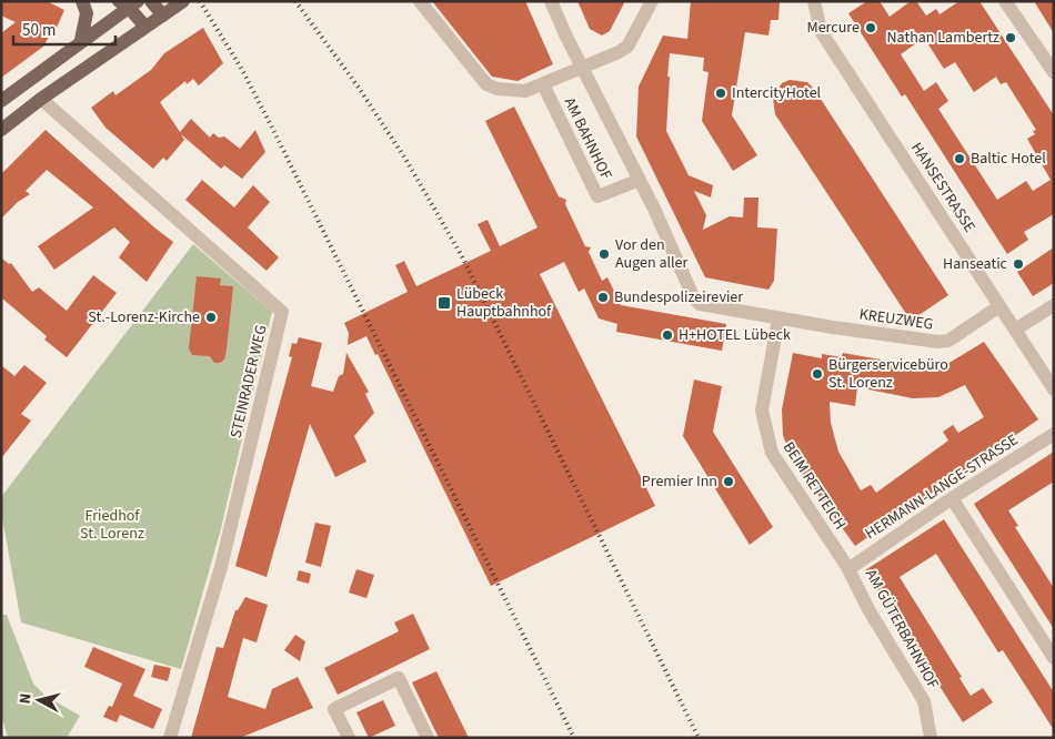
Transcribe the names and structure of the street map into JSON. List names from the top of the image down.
{
  "streets": {
    "street": [
      "AM BAHNHOF",
      "HANSESTRASSE",
      "KREUZWEG",
      "STEINRADER WEG",
      "BEIM RETTEICH",
      "HERMANN-LANGE-STRASSE",
      "AM GÜTERBAHNHOF"
    ]
  },
  "crossings": [
    ["AM BAHNHOF", "KREUZWEG"],
    ["AM BAHNHOF", "BEIM RETTEICH"],
    ["HANSESTRASSE", "KREUZWEG"],
    ["KREUZWEG", "BEIM RETTEICH"],
    ["BEIM RETTEICH", "HERMANN-LANGE-STRASSE"],
    ["BEIM RETTEICH", "AM GÜTERBAHNHOF"],
    ["HERMANN-LANGE-STRASSE", "AM GÜTERBAHNHOF"]
  ],
  "parks": ["Friedhof St. Lorenz"],
  "places": {
    "other": [
      "Mercure",
      "Nathan Lambertz",
      "IntercityHotel",
      "Baltic Hotel",
      "Vor den Augen aller",
      "Hanseatic",
      "Bundespolizeirevier",
      "St.-Lorenz-Kirche",
      "H+HOTEL Lübeck",
      "Bürgerservicebüro St. Lorenz",
      "Premier Inn"
    ],
    "transit": ["Lübeck Hauptbahnhof"]
  },
  "scale_bar": "50 m",
  "north": "left"
}
